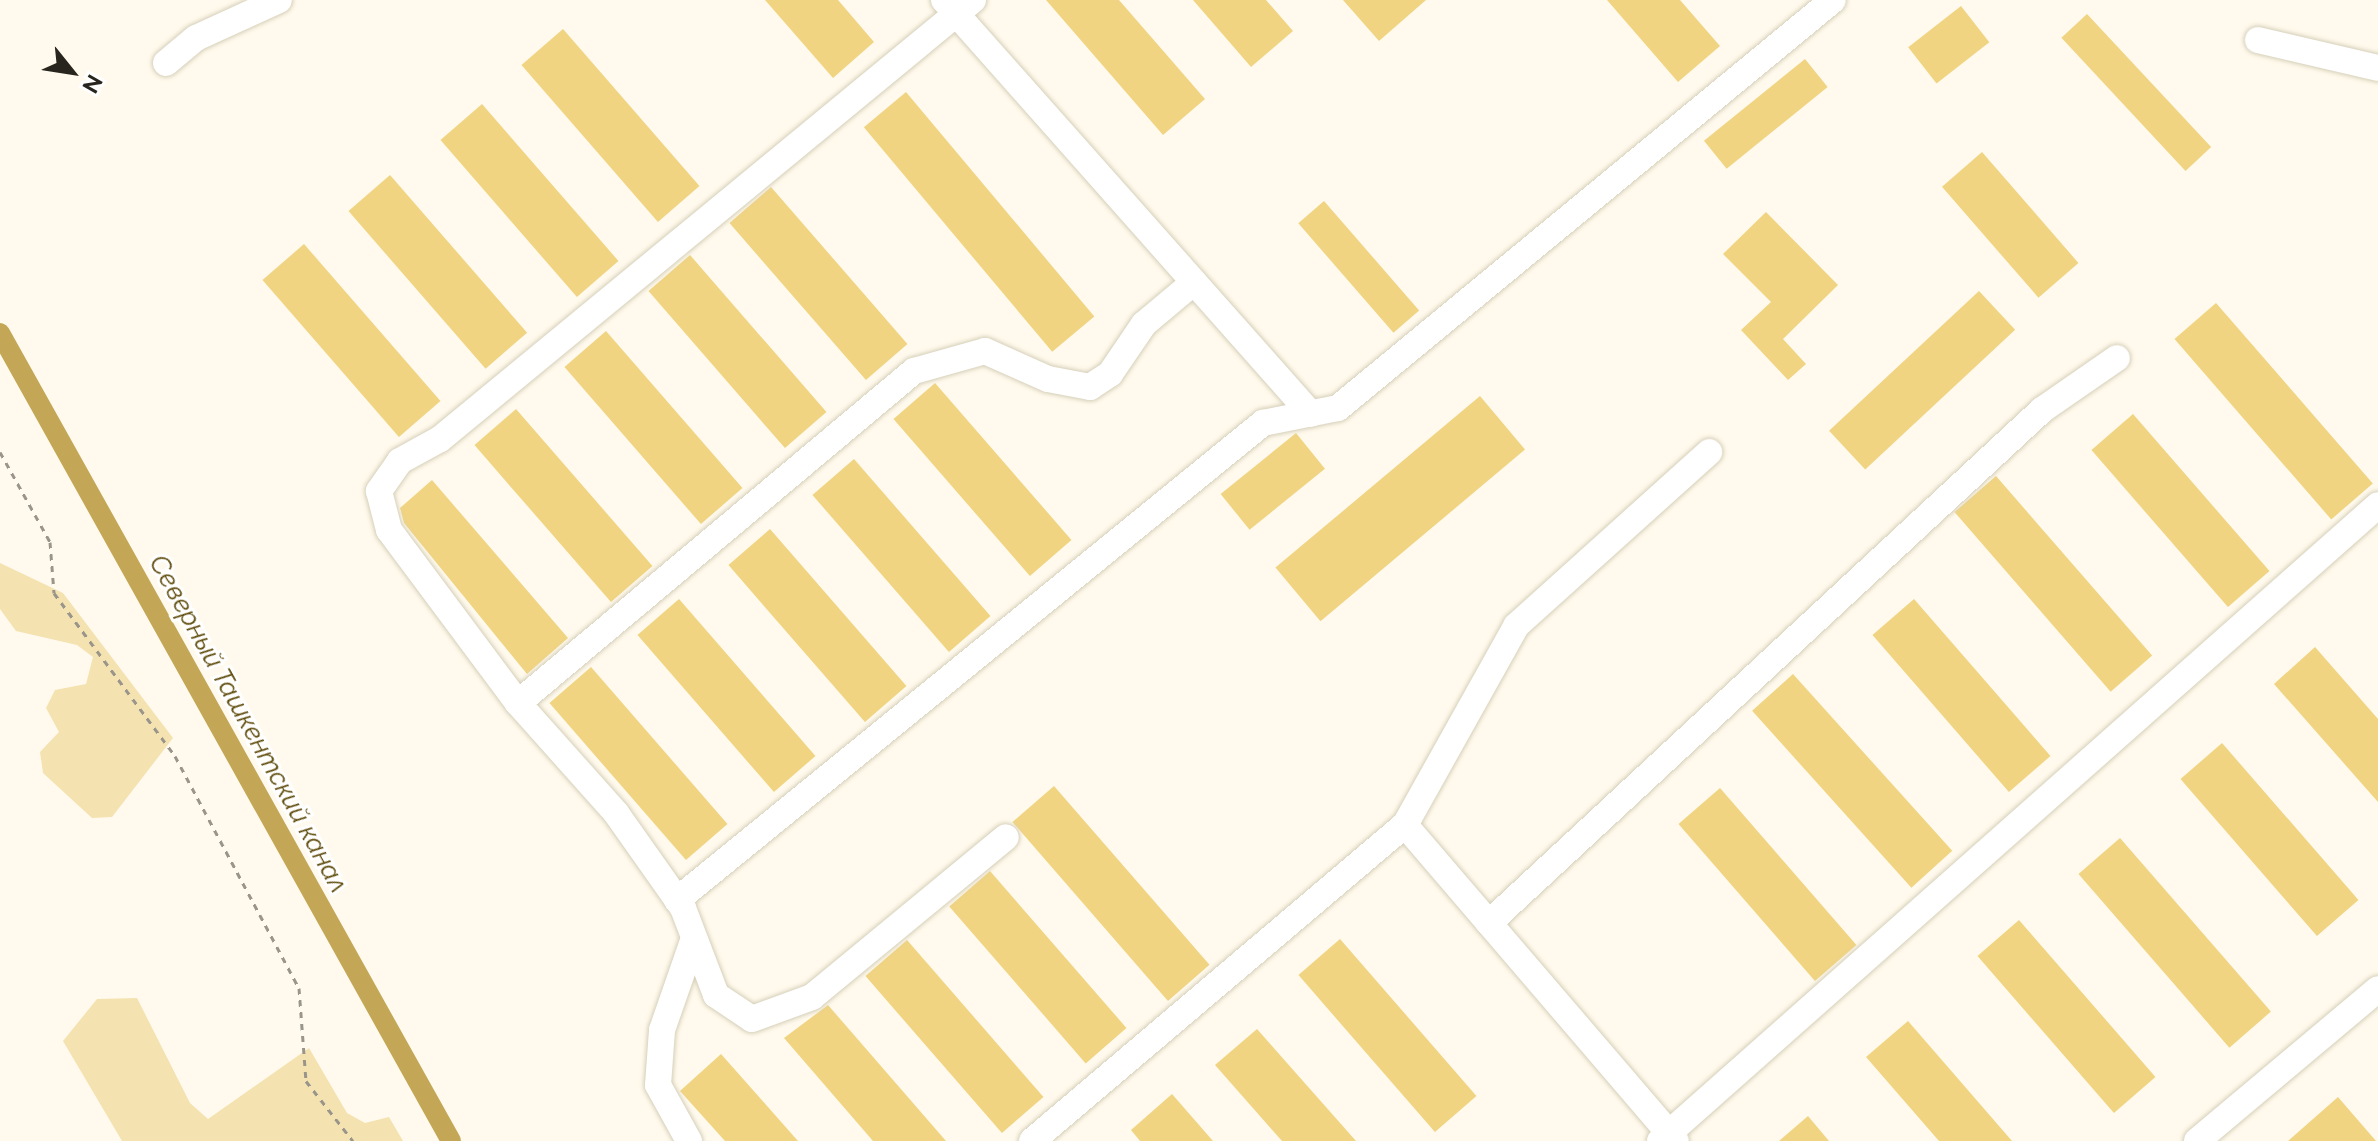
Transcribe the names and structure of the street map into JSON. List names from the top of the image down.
{
  "water": ["Северный Ташкентский канал"],
  "north": "bottom right"
}
